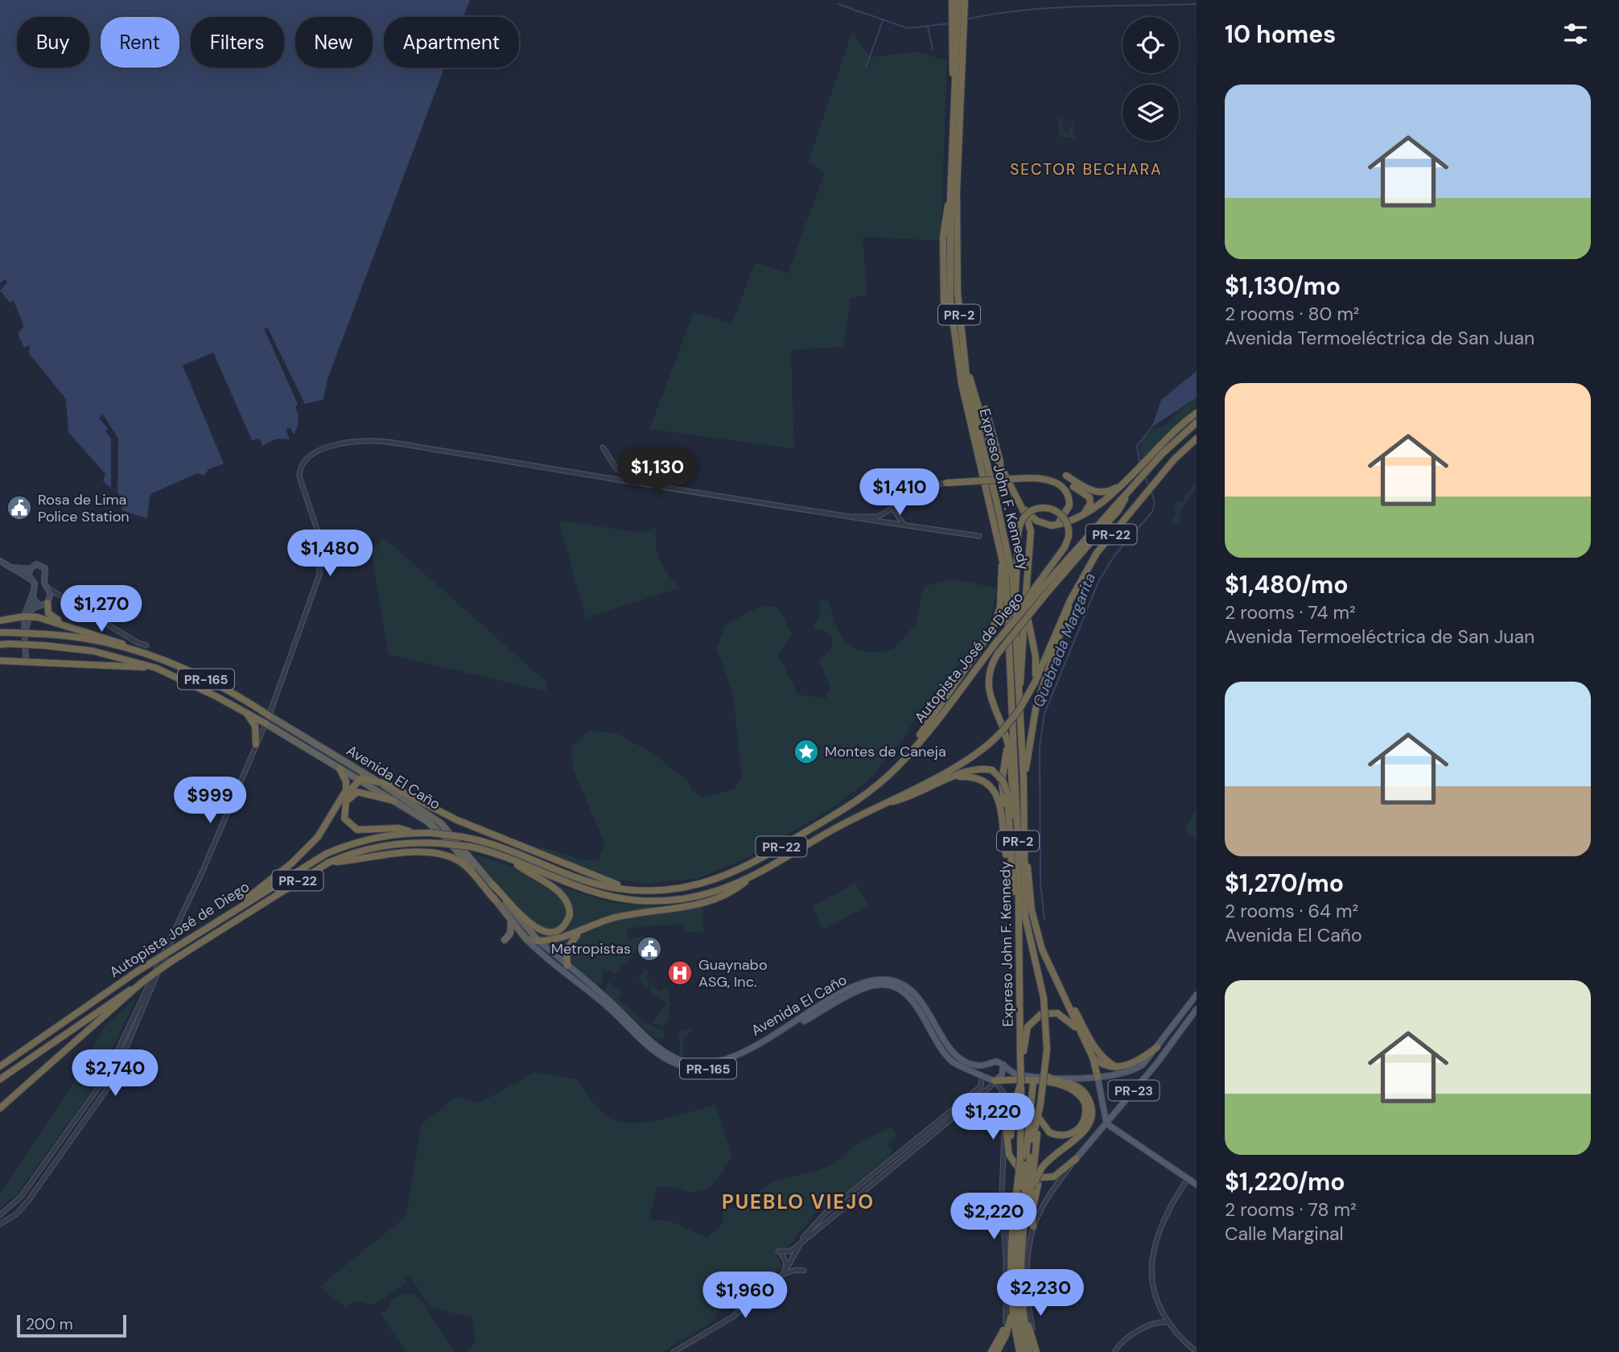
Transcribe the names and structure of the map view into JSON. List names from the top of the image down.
{
  "streets": {
    "highway": [
      "PR-2",
      "Expreso John F. Kennedy",
      "PR-22",
      "Autopista José de Diego",
      "PR-165",
      "Avenida El Caño"
    ],
    "main road": ["PR-23"]
  },
  "crossings": [
    ["Avenida El Caño", "PR-23"]
  ],
  "districts": ["SECTOR BECHARA", "PUEBLO VIEJO"],
  "water": ["Quebrada Margarita"],
  "places": {
    "public building": ["Rosa de Lima Police Station", "Metropistas"],
    "place": ["Montes de Caneja"],
    "hospital": ["Guaynabo ASG, Inc."]
  },
  "scale_bar": "200 m",
  "page": {
    "heading": "10 homes",
    "chip": [
      "Buy",
      "Rent",
      "Filters",
      "New",
      "Apartment"
    ],
    "list": [
      {
        "name": "$1,130/mo",
        "note": "2 rooms · 80 m² · Avenida Termoeléctrica de San Juan"
      },
      {
        "name": "$1,480/mo",
        "note": "2 rooms · 74 m² · Avenida Termoeléctrica de San Juan"
      },
      {
        "name": "$1,270/mo",
        "note": "2 rooms · 64 m² · Avenida El Caño"
      },
      {
        "name": "$1,220/mo",
        "note": "2 rooms · 78 m² · Calle Marginal"
      }
    ],
    "price": [
      "$1,130",
      "$1,410",
      "$1,480",
      "$1,270",
      "$999",
      "$2,740",
      "$1,220",
      "$2,220",
      "$2,230",
      "$1,960"
    ],
    "scale": "200 m"
  }
}
